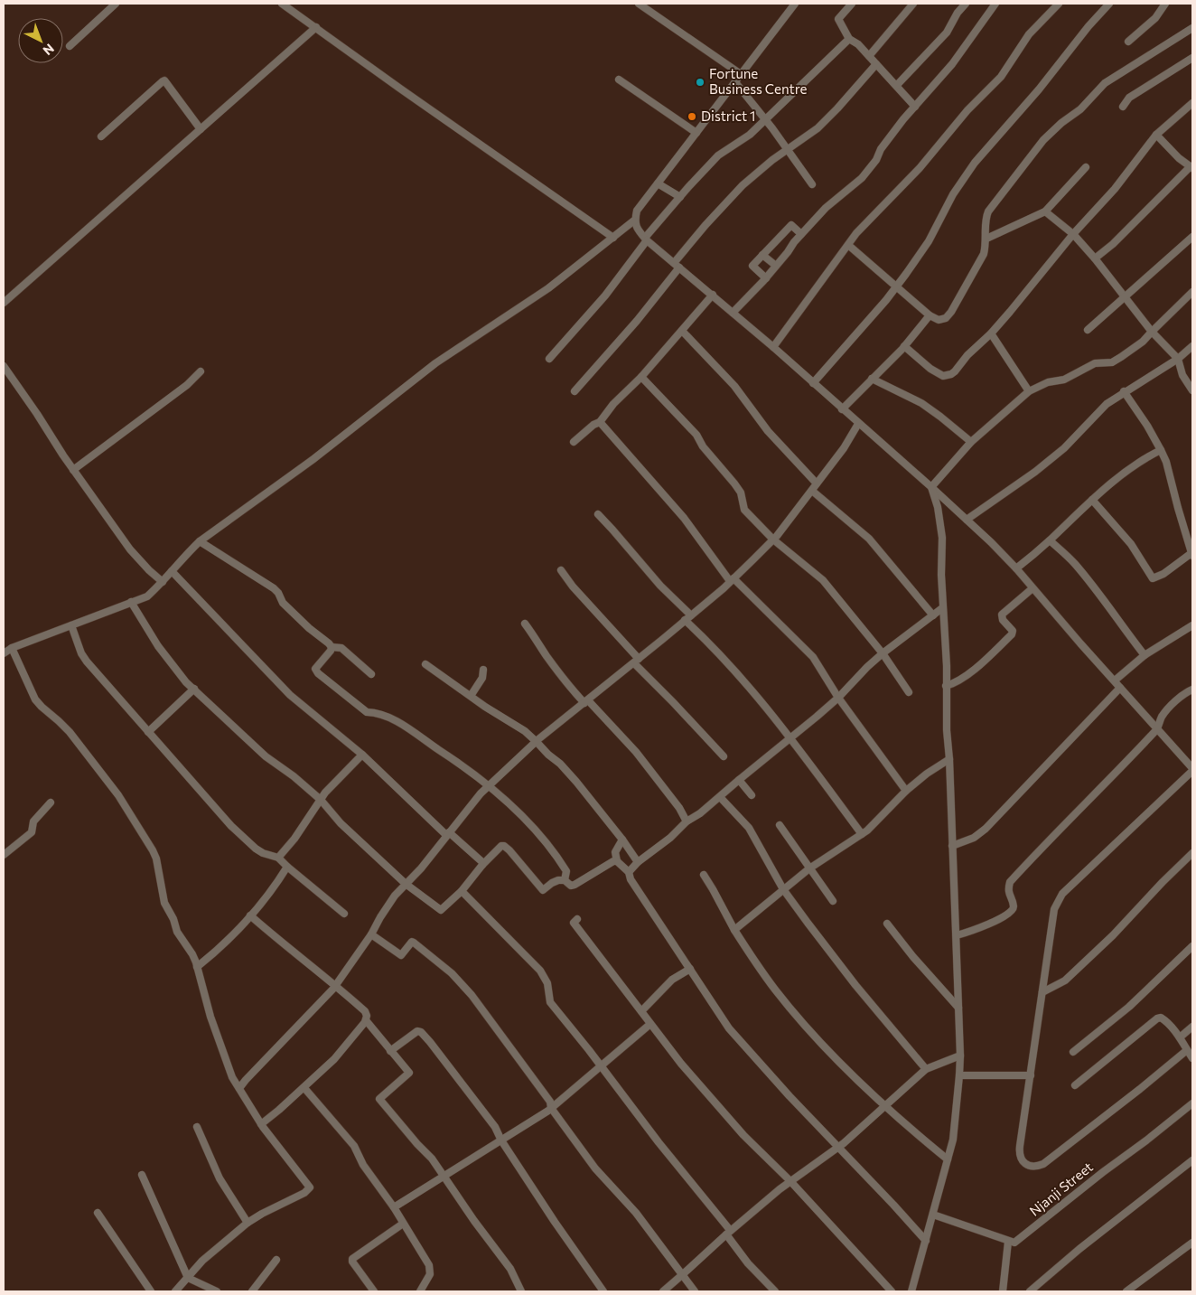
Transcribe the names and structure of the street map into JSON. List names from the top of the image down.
{
  "streets": {
    "street": ["Njanji Street"]
  },
  "places": ["Fortune Business Centre", "District 1"],
  "north": "bottom right"
}
